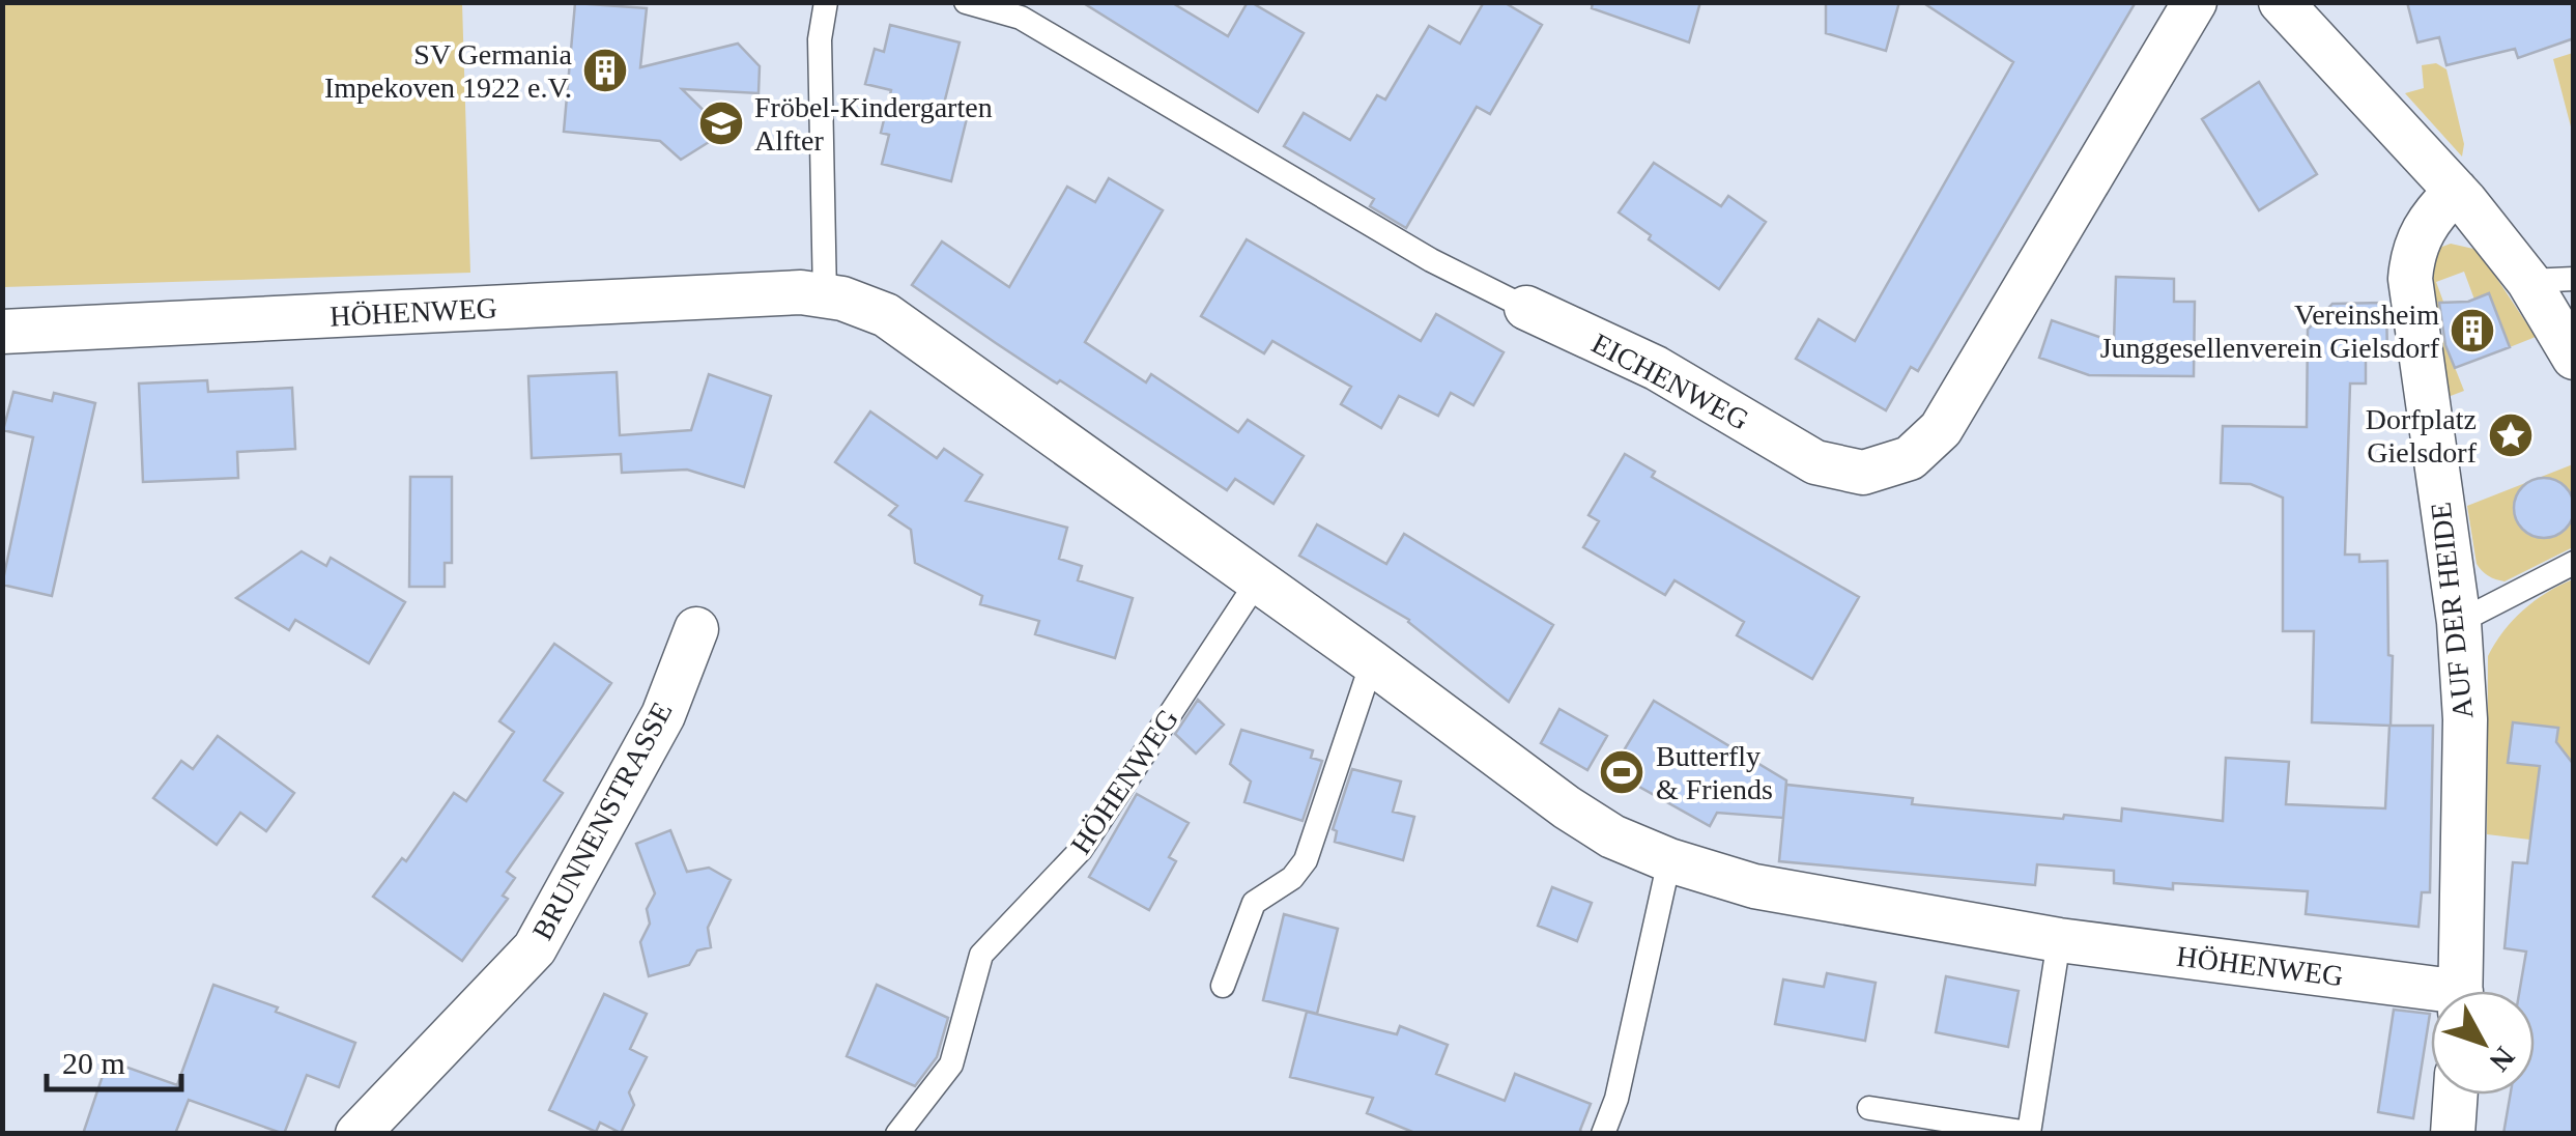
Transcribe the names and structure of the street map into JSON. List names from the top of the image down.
{
  "streets": {
    "street": [
      "HÖHENWEG",
      "EICHENWEG",
      "AUF DER HEIDE",
      "BRUNNENSTRASSE"
    ]
  },
  "places": {
    "building": ["SV Germania Impekoven 1922 e.V.", "Vereinsheim Junggesellenverein Gielsdorf"],
    "school or university": ["Fröbel-Kindergarten Alfter"],
    "place": ["Dorfplatz Gielsdorf"],
    "sports": ["Butterfly & Friends"]
  },
  "scale_bar": "20 m",
  "north": "bottom right"
}
